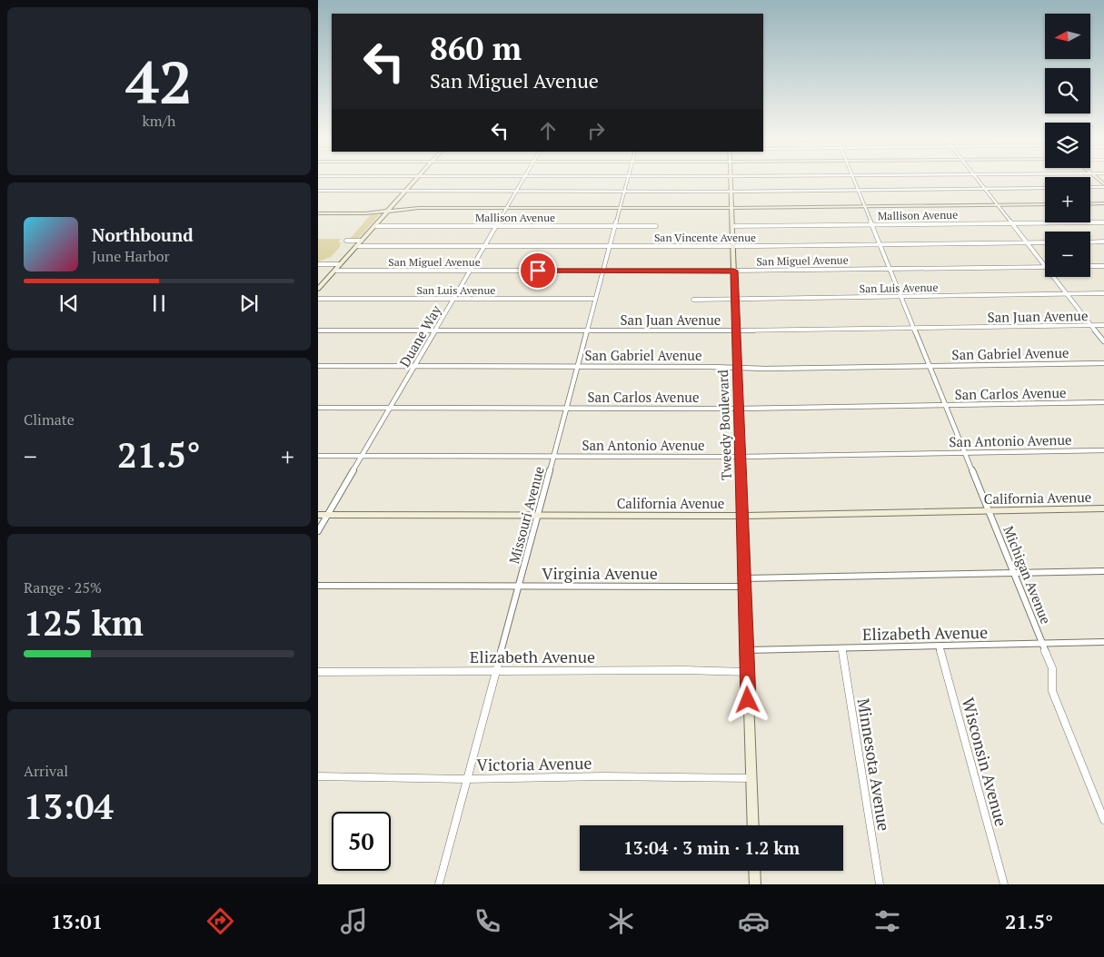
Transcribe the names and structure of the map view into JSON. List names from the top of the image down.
{
  "streets": {
    "main road": ["Tweedy Boulevard", "California Avenue"],
    "street": [
      "Mallison Avenue",
      "San Vincente Avenue",
      "San Miguel Avenue",
      "San Luis Avenue",
      "San Juan Avenue",
      "Duane Way",
      "San Gabriel Avenue",
      "San Carlos Avenue",
      "San Antonio Avenue",
      "Missouri Avenue",
      "Virginia Avenue",
      "Michigan Avenue",
      "Elizabeth Avenue",
      "Wisconsin Avenue",
      "Victoria Avenue",
      "Minnesota Avenue"
    ]
  },
  "crossings": [
    ["Mallison Avenue", "Duane Way"],
    ["Mallison Avenue", "Tweedy Boulevard"],
    ["Mallison Avenue", "Missouri Avenue"],
    ["Mallison Avenue", "Michigan Avenue"],
    ["San Vincente Avenue", "Duane Way"],
    ["San Vincente Avenue", "Tweedy Boulevard"],
    ["San Vincente Avenue", "Missouri Avenue"],
    ["San Vincente Avenue", "Michigan Avenue"],
    ["San Miguel Avenue", "Duane Way"],
    ["San Miguel Avenue", "Tweedy Boulevard"],
    ["San Miguel Avenue", "Missouri Avenue"],
    ["San Miguel Avenue", "Michigan Avenue"],
    ["San Luis Avenue", "Duane Way"],
    ["San Luis Avenue", "Tweedy Boulevard"],
    ["San Luis Avenue", "Missouri Avenue"],
    ["San Luis Avenue", "Michigan Avenue"],
    ["San Juan Avenue", "Duane Way"],
    ["San Juan Avenue", "Tweedy Boulevard"],
    ["San Juan Avenue", "Missouri Avenue"],
    ["San Juan Avenue", "Michigan Avenue"],
    ["Duane Way", "San Gabriel Avenue"],
    ["Duane Way", "San Carlos Avenue"],
    ["Duane Way", "San Antonio Avenue"],
    ["Duane Way", "California Avenue"],
    ["San Gabriel Avenue", "Tweedy Boulevard"],
    ["San Gabriel Avenue", "Missouri Avenue"],
    ["San Gabriel Avenue", "Michigan Avenue"],
    ["San Carlos Avenue", "Tweedy Boulevard"],
    ["San Carlos Avenue", "Missouri Avenue"],
    ["San Carlos Avenue", "Michigan Avenue"],
    ["Tweedy Boulevard", "San Antonio Avenue"],
    ["Tweedy Boulevard", "California Avenue"],
    ["Tweedy Boulevard", "Virginia Avenue"],
    ["Tweedy Boulevard", "Elizabeth Avenue"],
    ["Tweedy Boulevard", "Victoria Avenue"],
    ["San Antonio Avenue", "Missouri Avenue"],
    ["San Antonio Avenue", "Michigan Avenue"],
    ["California Avenue", "Missouri Avenue"],
    ["California Avenue", "Michigan Avenue"],
    ["Missouri Avenue", "Virginia Avenue"],
    ["Missouri Avenue", "Elizabeth Avenue"],
    ["Missouri Avenue", "Victoria Avenue"],
    ["Virginia Avenue", "Michigan Avenue"],
    ["Michigan Avenue", "Elizabeth Avenue"],
    ["Elizabeth Avenue", "Wisconsin Avenue"],
    ["Elizabeth Avenue", "Minnesota Avenue"]
  ],
  "north": "left",
  "page": {
    "tile": [
      ["42", "km/h"],
      "Climate",
      ["Range · 25%", "125 km"],
      ["Arrival", "13:04"]
    ],
    "map_buttons": ["+", "−"],
    "turn": ["860 m", "San Miguel Avenue"],
    "song": ["Northbound", "June Harbor"],
    "heat": ["−", "21.5°", "+"],
    "limit": "50",
    "trip": "13:04 · 3 min · 1.2 km",
    "tabs": ["13:01", "21.5°"]
  }
}
